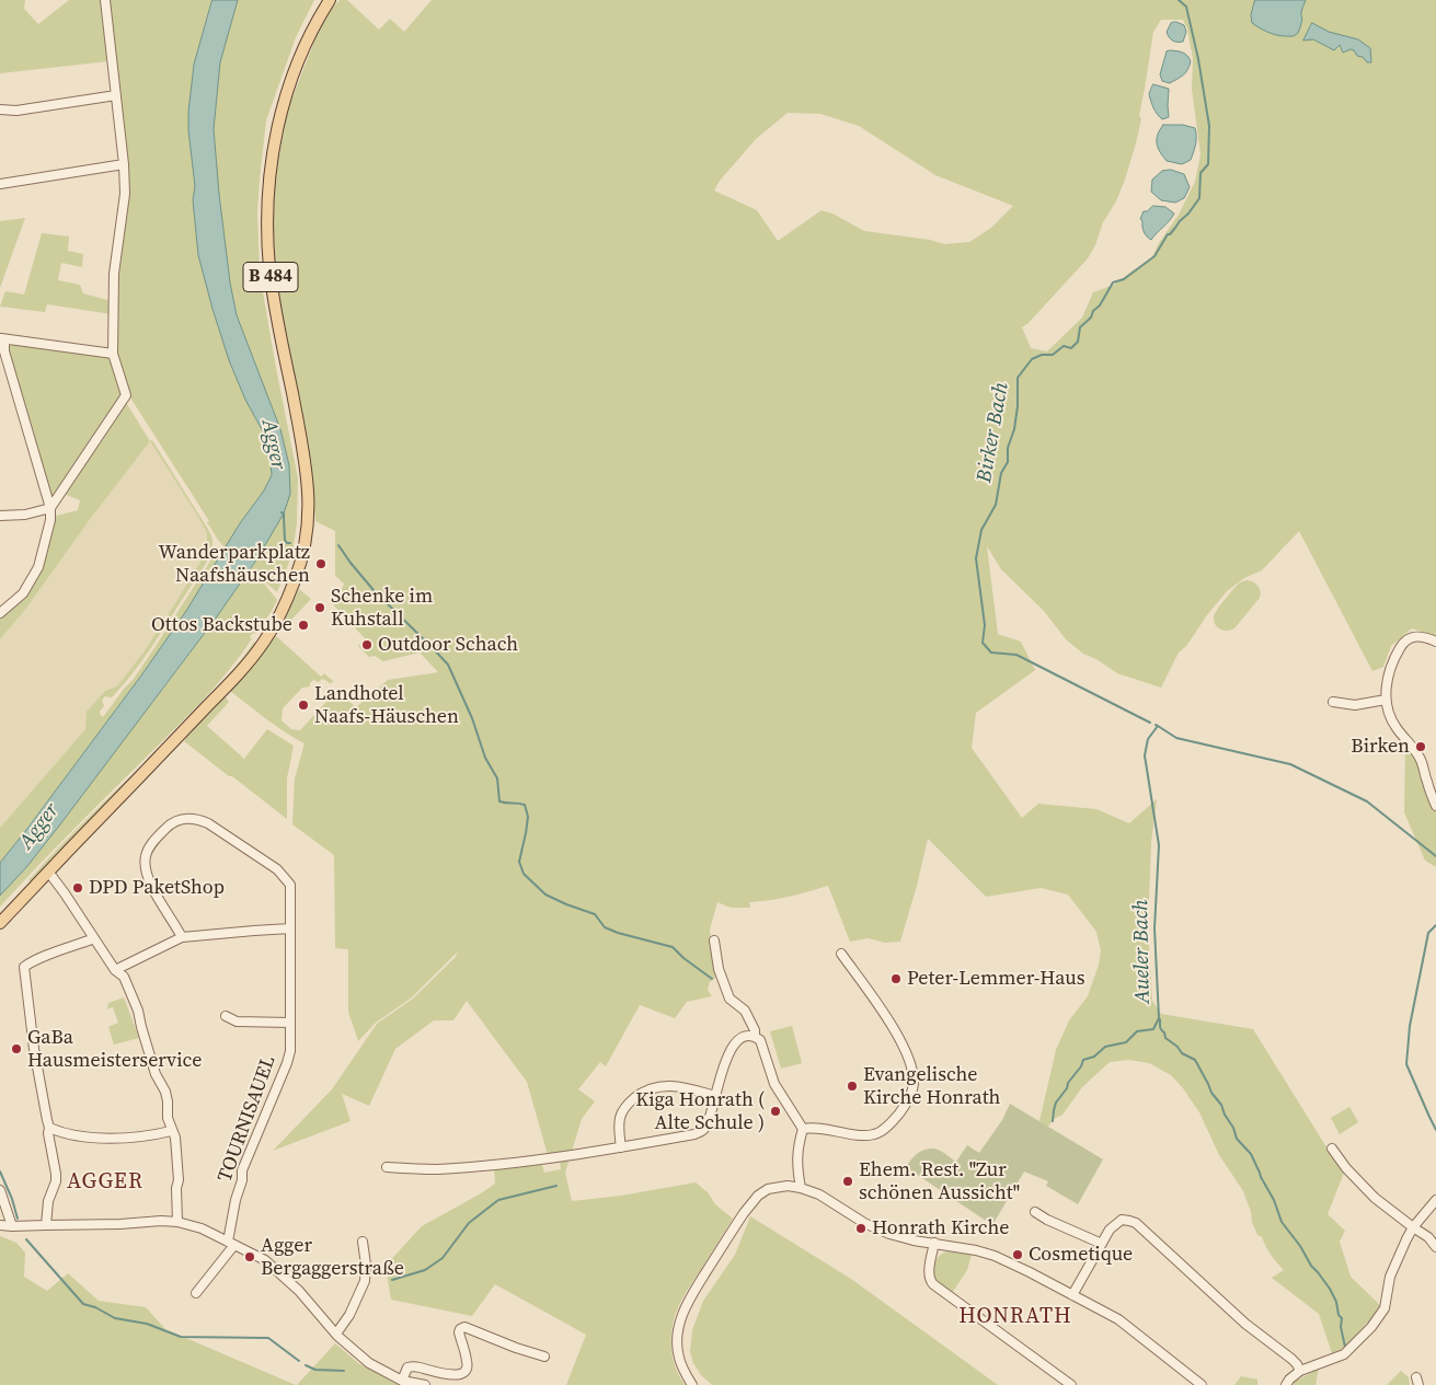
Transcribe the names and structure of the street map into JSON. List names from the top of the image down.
{
  "streets": {
    "main road": ["B 484"],
    "street": ["TOURNISAUEL"]
  },
  "districts": ["AGGER", "HONRATH"],
  "water": ["Birker Bach", "Agger", "Aueler Bach"],
  "places": [
    "Wanderparkplatz Naafshäuschen",
    "Schenke im Kuhstall",
    "Ottos Backstube",
    "Outdoor Schach",
    "Landhotel Naafs-Häuschen",
    "Birken",
    "DPD PaketShop",
    "Peter-Lemmer-Haus",
    "GaBa Hausmeisterservice",
    "Evangelische Kirche Honrath",
    "Kiga Honrath ( Alte Schule )",
    "Ehem. Rest. \"Zur schönen Aussicht\"",
    "Honrath Kirche",
    "Cosmetique",
    "Agger Bergaggerstraße"
  ]
}
